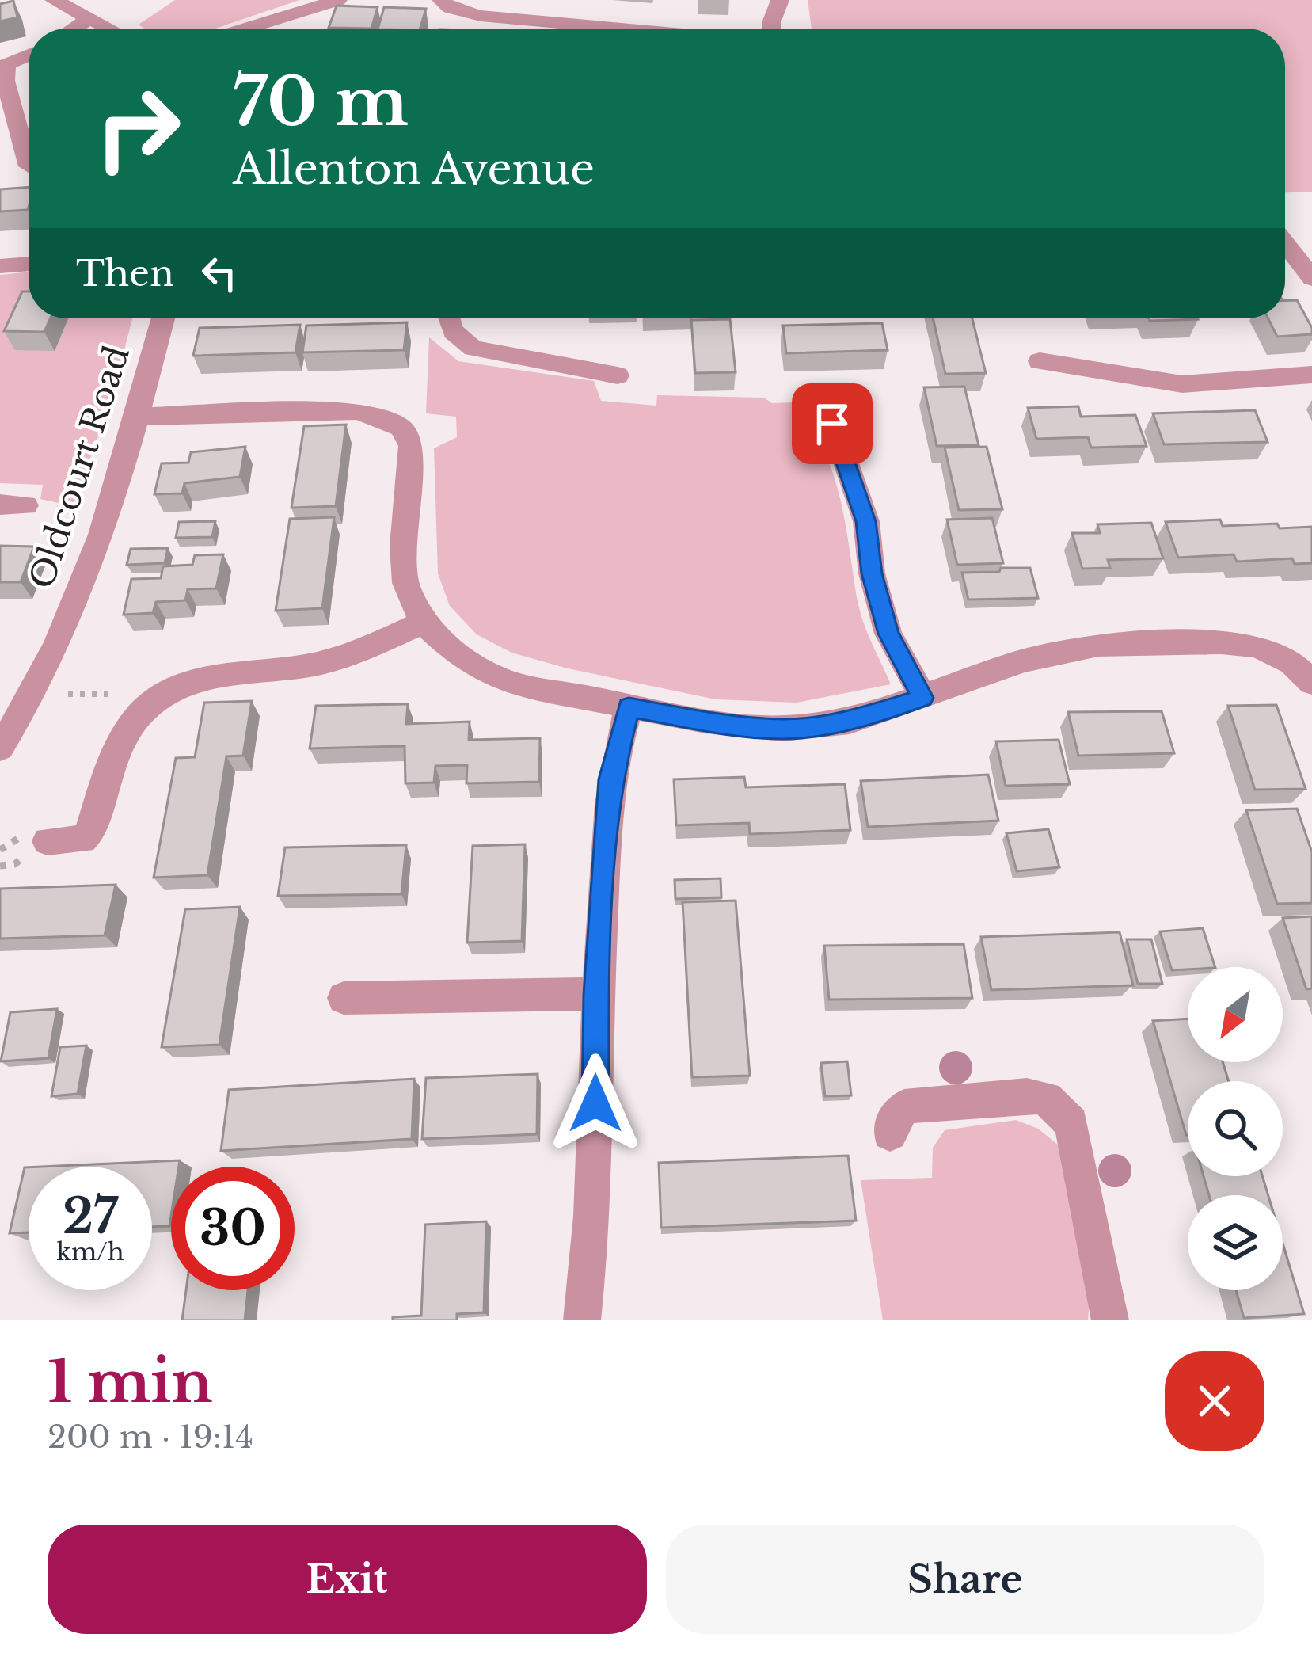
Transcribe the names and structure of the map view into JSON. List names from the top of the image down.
{
  "streets": {
    "street": ["Oldcourt Road"]
  },
  "north": "bottom left",
  "page": {
    "turn": ["70 m", "Allenton Avenue"],
    "then": "Then",
    "speed": "27 km/h",
    "limit": "30",
    "heading": ["1 min", "200 m · 19:14"],
    "buttons": ["Exit", "Share"]
  }
}
